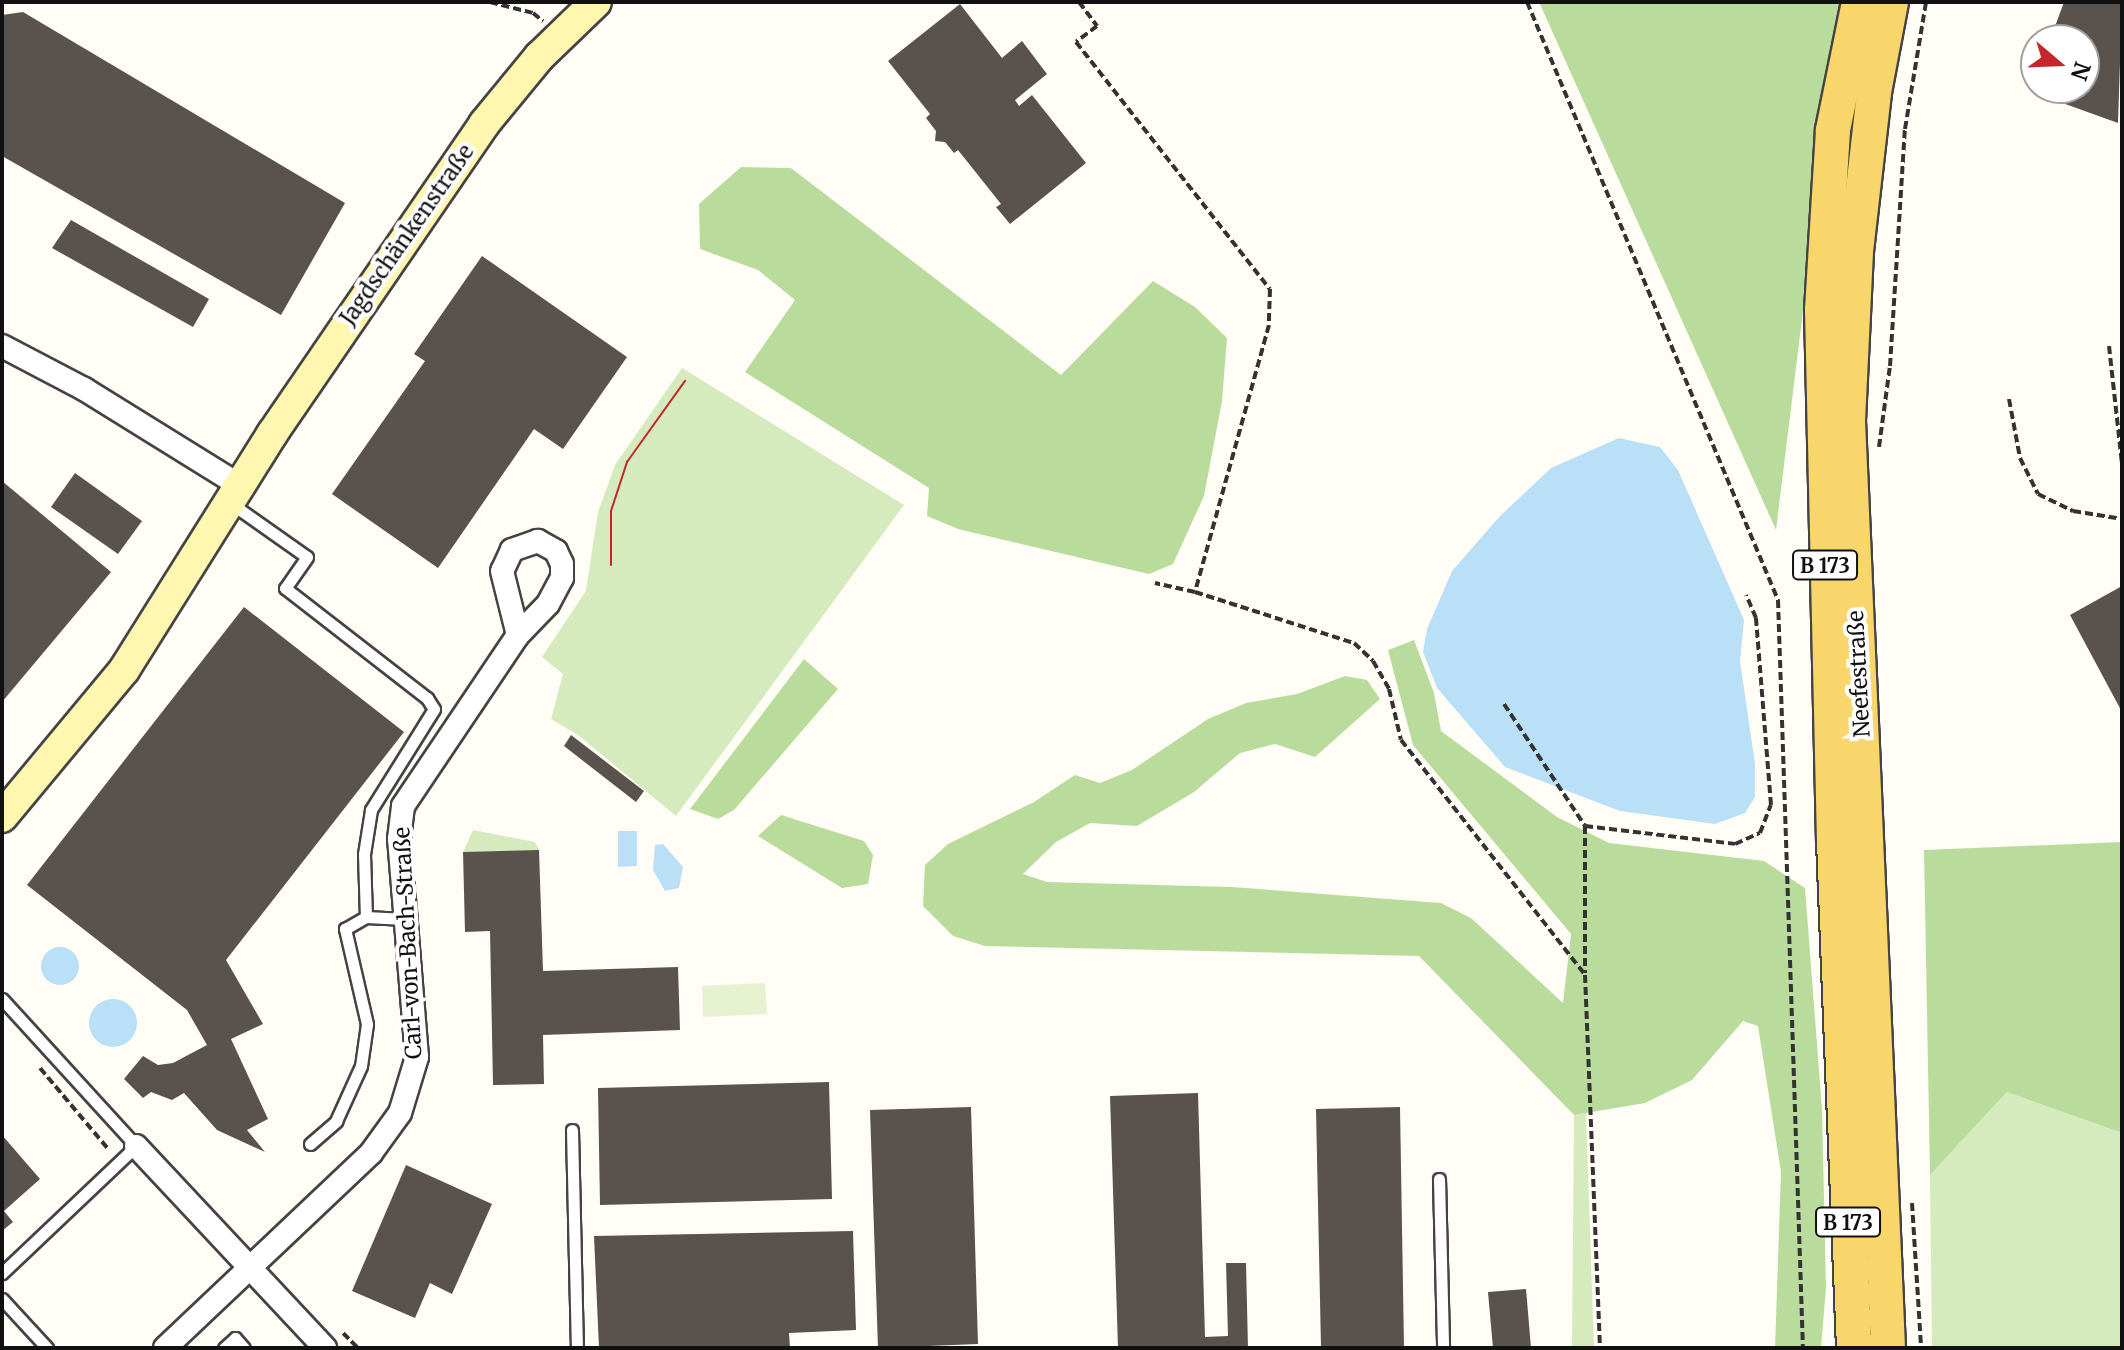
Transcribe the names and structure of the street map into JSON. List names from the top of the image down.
{
  "streets": {
    "main road": ["Jagdschänkenstraße", "B 173", "Neefestraße"],
    "street": ["Carl-von-Bach-Straße"]
  },
  "north": "right"
}
